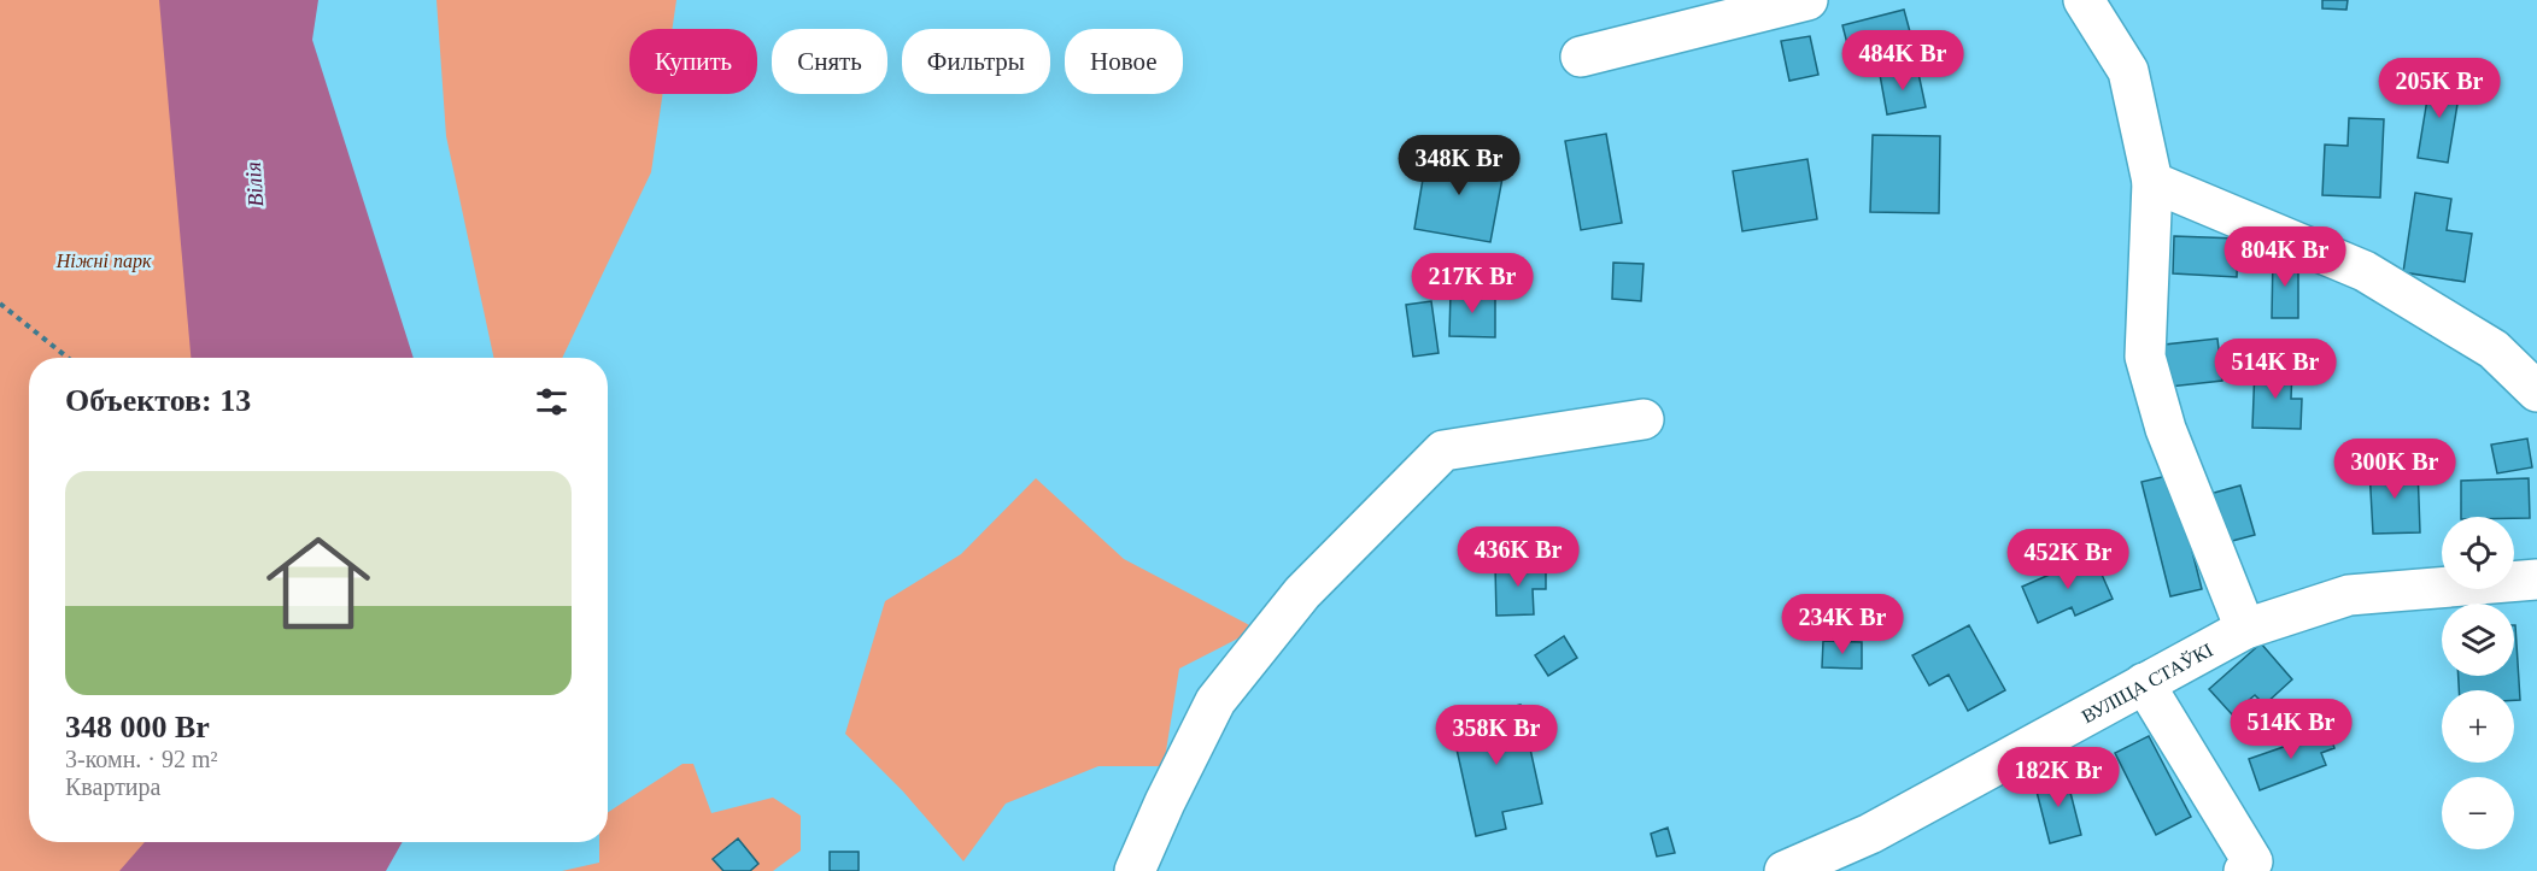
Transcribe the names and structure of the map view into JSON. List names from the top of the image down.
{
  "streets": {
    "street": ["ВУЛІЦА СТАЎКІ"]
  },
  "water": ["Вілія"],
  "parks": ["Ніжні парк"],
  "page": {
    "chip": [
      "Купить",
      "Снять",
      "Фильтры",
      "Новое"
    ],
    "price": [
      "484K Br",
      "205K Br",
      "348K Br",
      "804K Br",
      "217K Br",
      "514K Br",
      "300K Br",
      "436K Br",
      "452K Br",
      "234K Br",
      "514K Br",
      "358K Br",
      "182K Br"
    ],
    "heading": "Объектов: 13",
    "list": [
      {
        "name": "348 000 Br",
        "note": "3-комн. · 92 m² · Квартира"
      }
    ],
    "map_buttons": ["+", "−"]
  }
}
